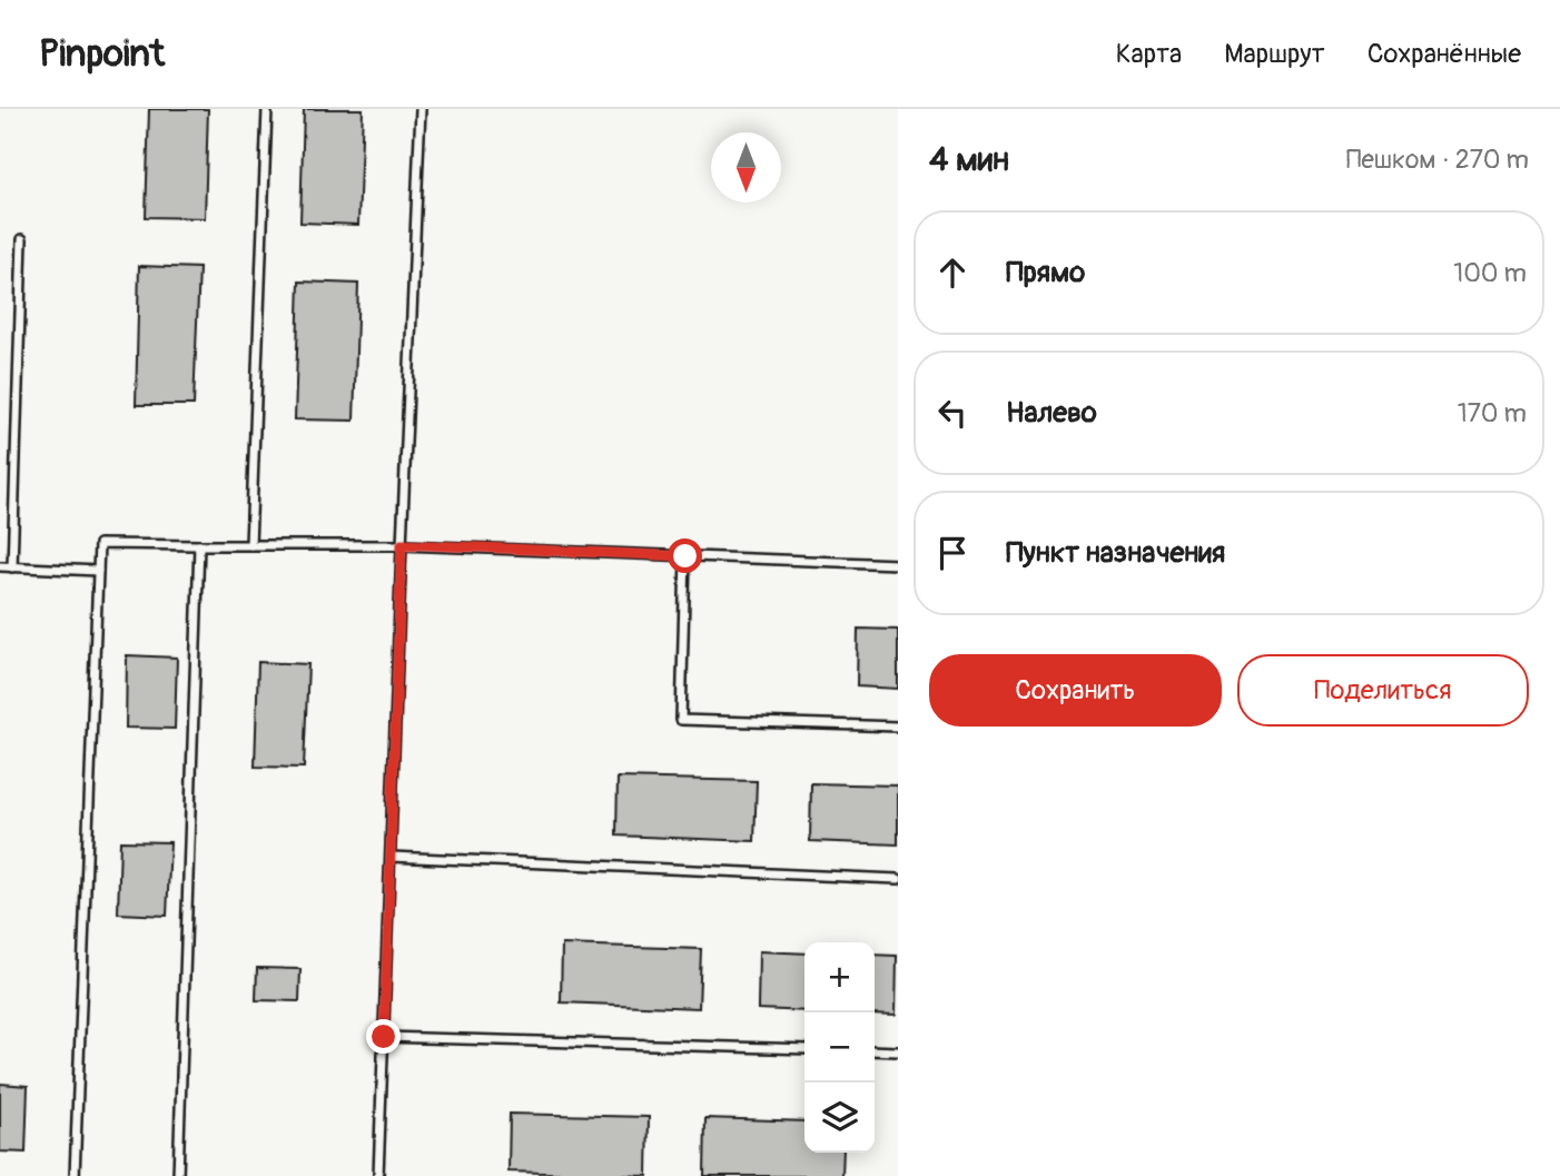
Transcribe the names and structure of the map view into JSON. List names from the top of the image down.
{
  "north": "bottom",
  "page": {
    "header": "Pinpoint",
    "nav": ["Карта", "Маршрут", "Сохранённые"],
    "heading": ["4 мин", "Пешком · 270 m"],
    "list": [
      ["Прямо", "100 m"],
      ["Налево", "170 m"],
      "Пункт назначения"
    ],
    "buttons": ["Сохранить", "Поделиться"],
    "map_buttons": ["+", "−"]
  }
}
